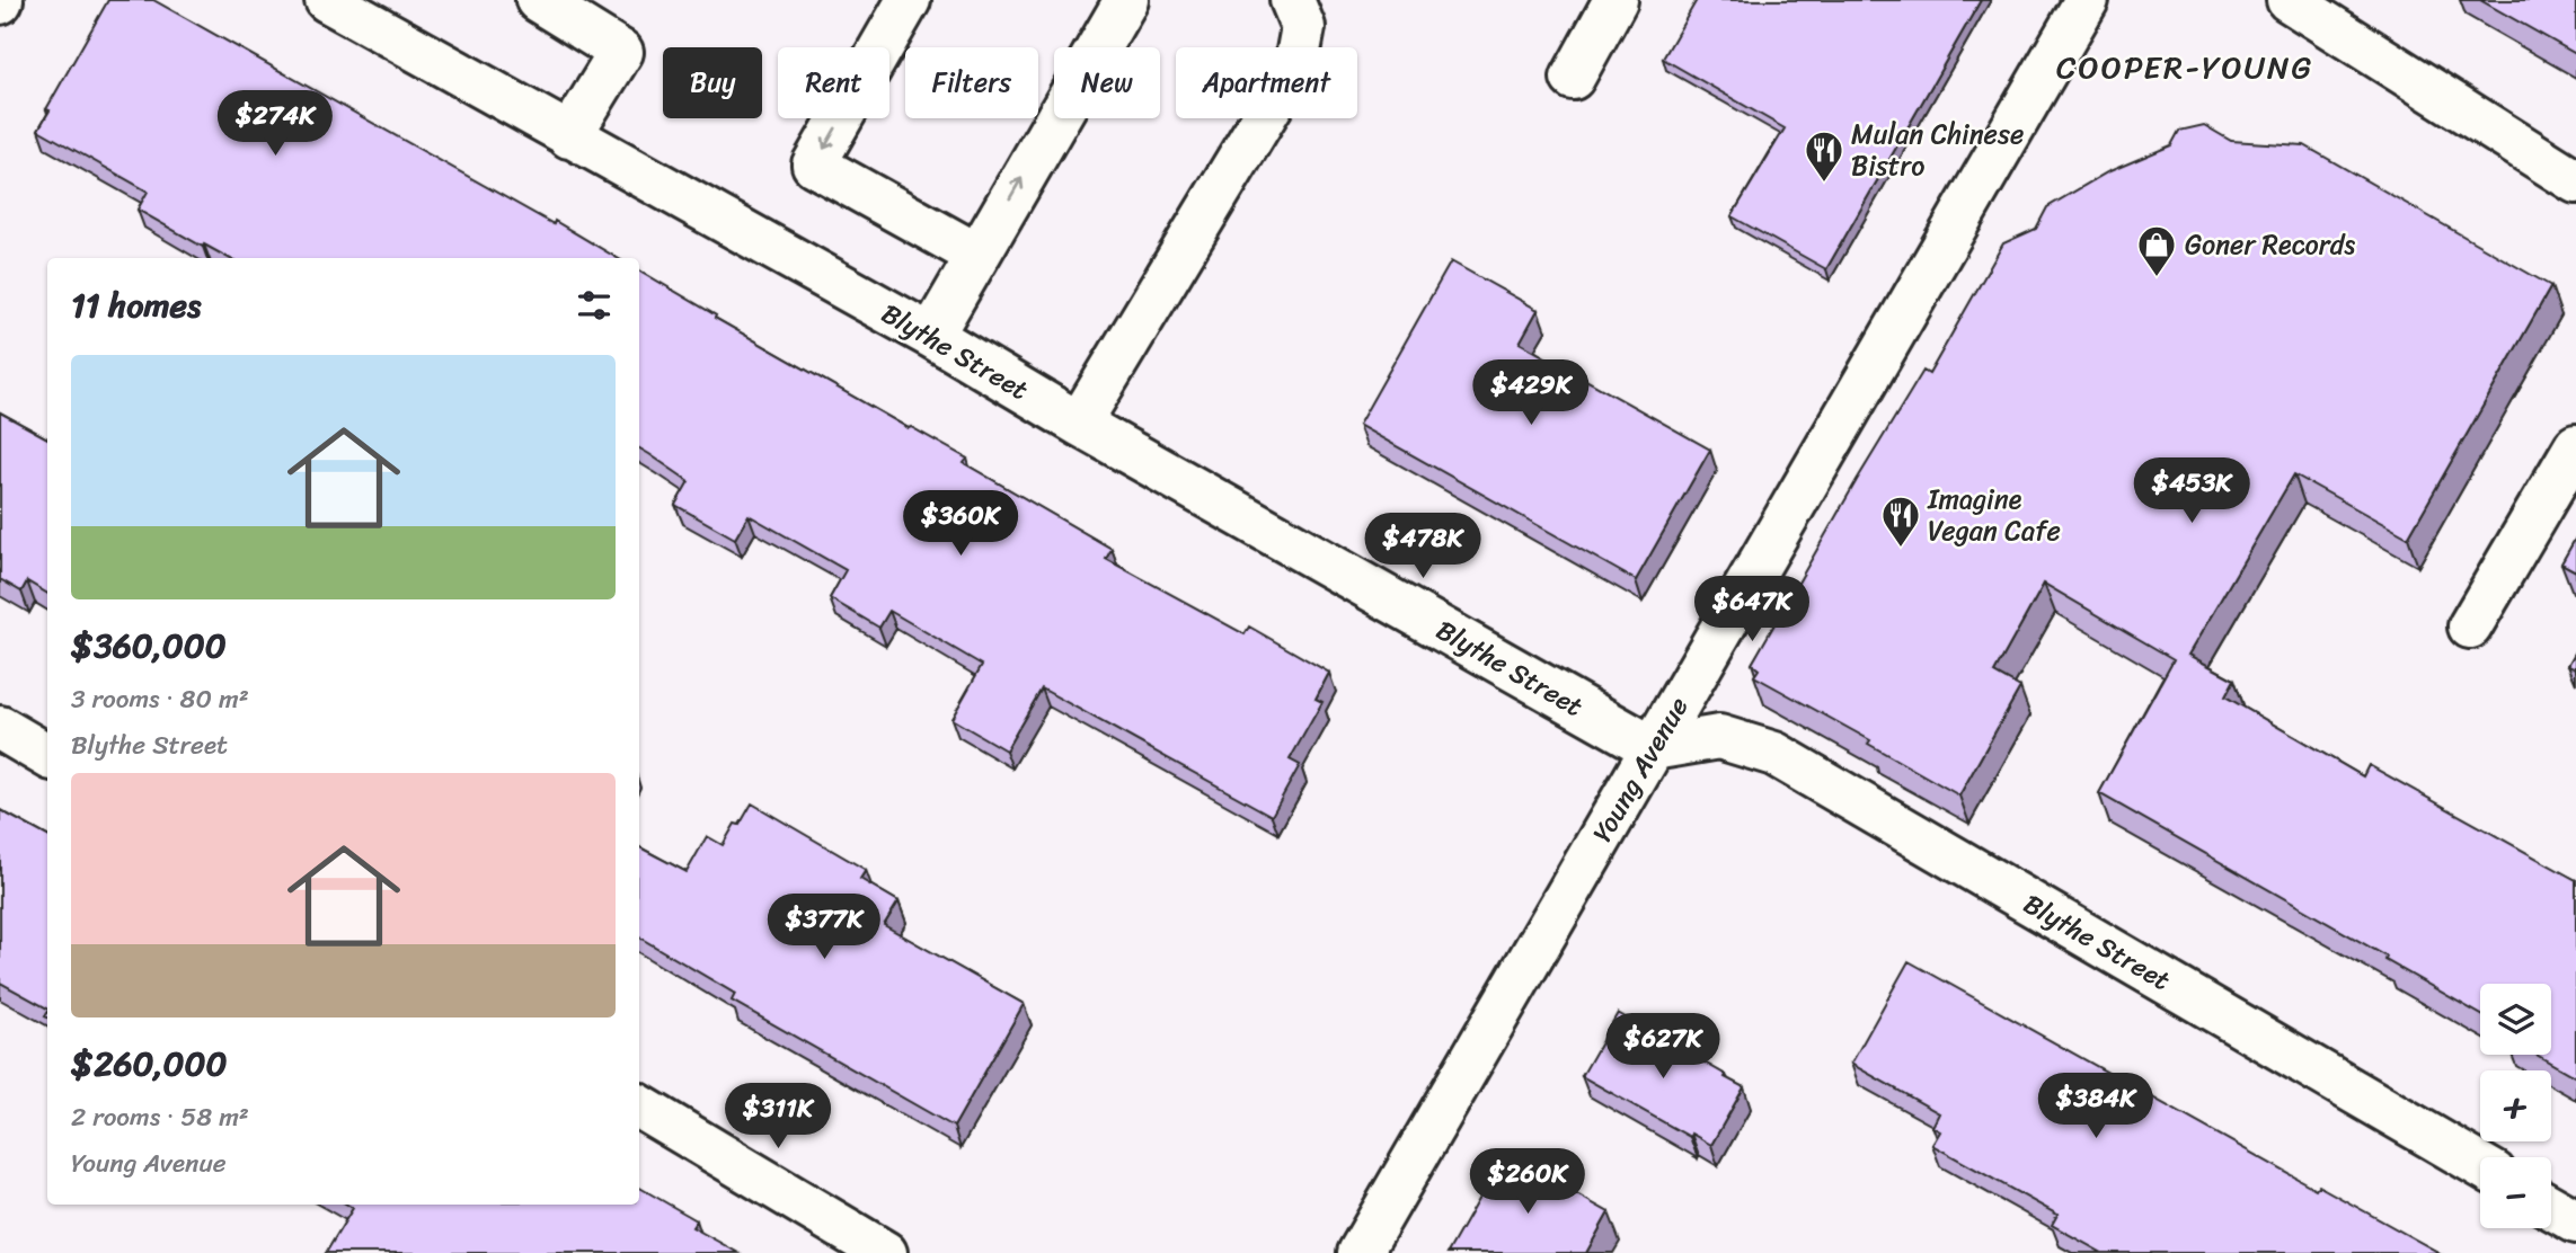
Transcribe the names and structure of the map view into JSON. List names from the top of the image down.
{
  "streets": {
    "street": ["Blythe Street", "Young Avenue"]
  },
  "crossings": [
    ["Blythe Street", "Young Avenue"]
  ],
  "districts": ["COOPER-YOUNG"],
  "places": {
    "restaurant": ["Mulan Chinese Bistro", "Imagine Vegan Cafe"],
    "shop": ["Goner Records"]
  },
  "page": {
    "chip": [
      "Buy",
      "Rent",
      "Filters",
      "New",
      "Apartment"
    ],
    "price": [
      "$274K",
      "$429K",
      "$453K",
      "$360K",
      "$478K",
      "$647K",
      "$377K",
      "$627K",
      "$384K",
      "$311K",
      "$260K"
    ],
    "heading": "11 homes",
    "list": [
      {
        "name": "$360,000",
        "note": "3 rooms · 80 m² · Blythe Street"
      },
      {
        "name": "$260,000",
        "note": "2 rooms · 58 m² · Young Avenue"
      }
    ],
    "map_buttons": ["+", "−"]
  }
}
